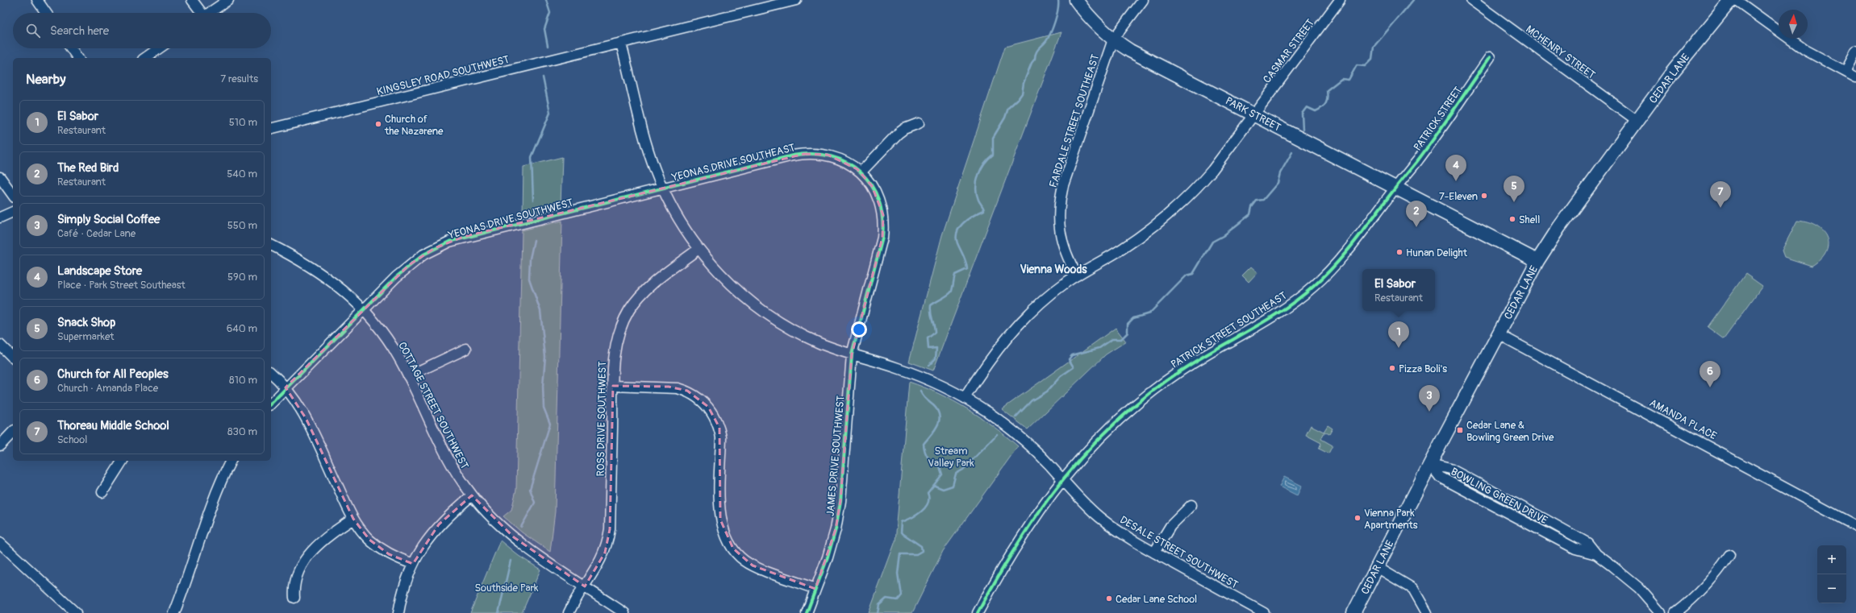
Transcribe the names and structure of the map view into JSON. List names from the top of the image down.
{
  "streets": {
    "main road": ["CEDAR LANE", "PARK STREET"],
    "street": [
      "CASMAR STREET",
      "MCHENRY STREET",
      "KINGSLEY ROAD SOUTHWEST",
      "PATRICK STREET",
      "FARDALE STREET SOUTHEAST",
      "YEONAS DRIVE SOUTHEAST",
      "YEONAS DRIVE SOUTHWEST",
      "PATRICK STREET SOUTHEAST",
      "COTTAGE STREET SOUTHWEST",
      "ROSS DRIVE SOUTHWEST",
      "AMANDA PLACE",
      "JAMES DRIVE SOUTHWEST",
      "BOWLING GREEN DRIVE",
      "DESALE STREET SOUTHWEST"
    ]
  },
  "crossings": [
    ["CASMAR STREET", "PARK STREET"],
    ["CASMAR STREET", "FARDALE STREET SOUTHEAST"],
    ["CASMAR STREET", "DESALE STREET SOUTHWEST"],
    ["MCHENRY STREET", "CEDAR LANE"],
    ["KINGSLEY ROAD SOUTHWEST", "DESALE STREET SOUTHWEST"],
    ["CEDAR LANE", "PARK STREET"],
    ["CEDAR LANE", "AMANDA PLACE"],
    ["CEDAR LANE", "BOWLING GREEN DRIVE"],
    ["PARK STREET", "PATRICK STREET"],
    ["PARK STREET", "FARDALE STREET SOUTHEAST"],
    ["PARK STREET", "PATRICK STREET SOUTHEAST"],
    ["PATRICK STREET", "PATRICK STREET SOUTHEAST"],
    ["YEONAS DRIVE SOUTHEAST", "YEONAS DRIVE SOUTHWEST"],
    ["YEONAS DRIVE SOUTHEAST", "JAMES DRIVE SOUTHWEST"],
    ["YEONAS DRIVE SOUTHEAST", "DESALE STREET SOUTHWEST"],
    ["YEONAS DRIVE SOUTHWEST", "COTTAGE STREET SOUTHWEST"],
    ["YEONAS DRIVE SOUTHWEST", "DESALE STREET SOUTHWEST"],
    ["PATRICK STREET SOUTHEAST", "DESALE STREET SOUTHWEST"],
    ["COTTAGE STREET SOUTHWEST", "ROSS DRIVE SOUTHWEST"],
    ["ROSS DRIVE SOUTHWEST", "DESALE STREET SOUTHWEST"],
    ["JAMES DRIVE SOUTHWEST", "DESALE STREET SOUTHWEST"]
  ],
  "districts": ["Vienna Woods"],
  "parks": ["Stream Valley Park", "Southside Park"],
  "places": {
    "other": [
      "Church of the Nazarene",
      "7-Eleven",
      "Shell",
      "Hunan Delight",
      "Pizza Boli's",
      "Vienna Park Apartments",
      "Cedar Lane School"
    ],
    "transit": ["Cedar Lane & Bowling Green Drive"]
  },
  "north": "top",
  "page": {
    "search": "Search here",
    "heading": ["Nearby", "7 results"],
    "list": [
      {
        "mark": "1",
        "name": "El Sabor",
        "note": "Restaurant",
        "value": "510 m"
      },
      {
        "mark": "2",
        "name": "The Red Bird",
        "note": "Restaurant",
        "value": "540 m"
      },
      {
        "mark": "3",
        "name": "Simply Social Coffee",
        "note": "Café · Cedar Lane",
        "value": "550 m"
      },
      {
        "mark": "4",
        "name": "Landscape Store",
        "note": "Place · Park Street Southeast",
        "value": "590 m"
      },
      {
        "mark": "5",
        "name": "Snack Shop",
        "note": "Supermarket",
        "value": "640 m"
      },
      {
        "mark": "6",
        "name": "Church for All Peoples",
        "note": "Church · Amanda Place",
        "value": "810 m"
      },
      {
        "mark": "7",
        "name": "Thoreau Middle School",
        "note": "School",
        "value": "830 m"
      }
    ],
    "pins": [
      "4",
      "5",
      "7",
      "2",
      "1",
      "6",
      "3"
    ],
    "popup": ["El Sabor", "Restaurant"],
    "map_buttons": ["+", "−"]
  }
}
